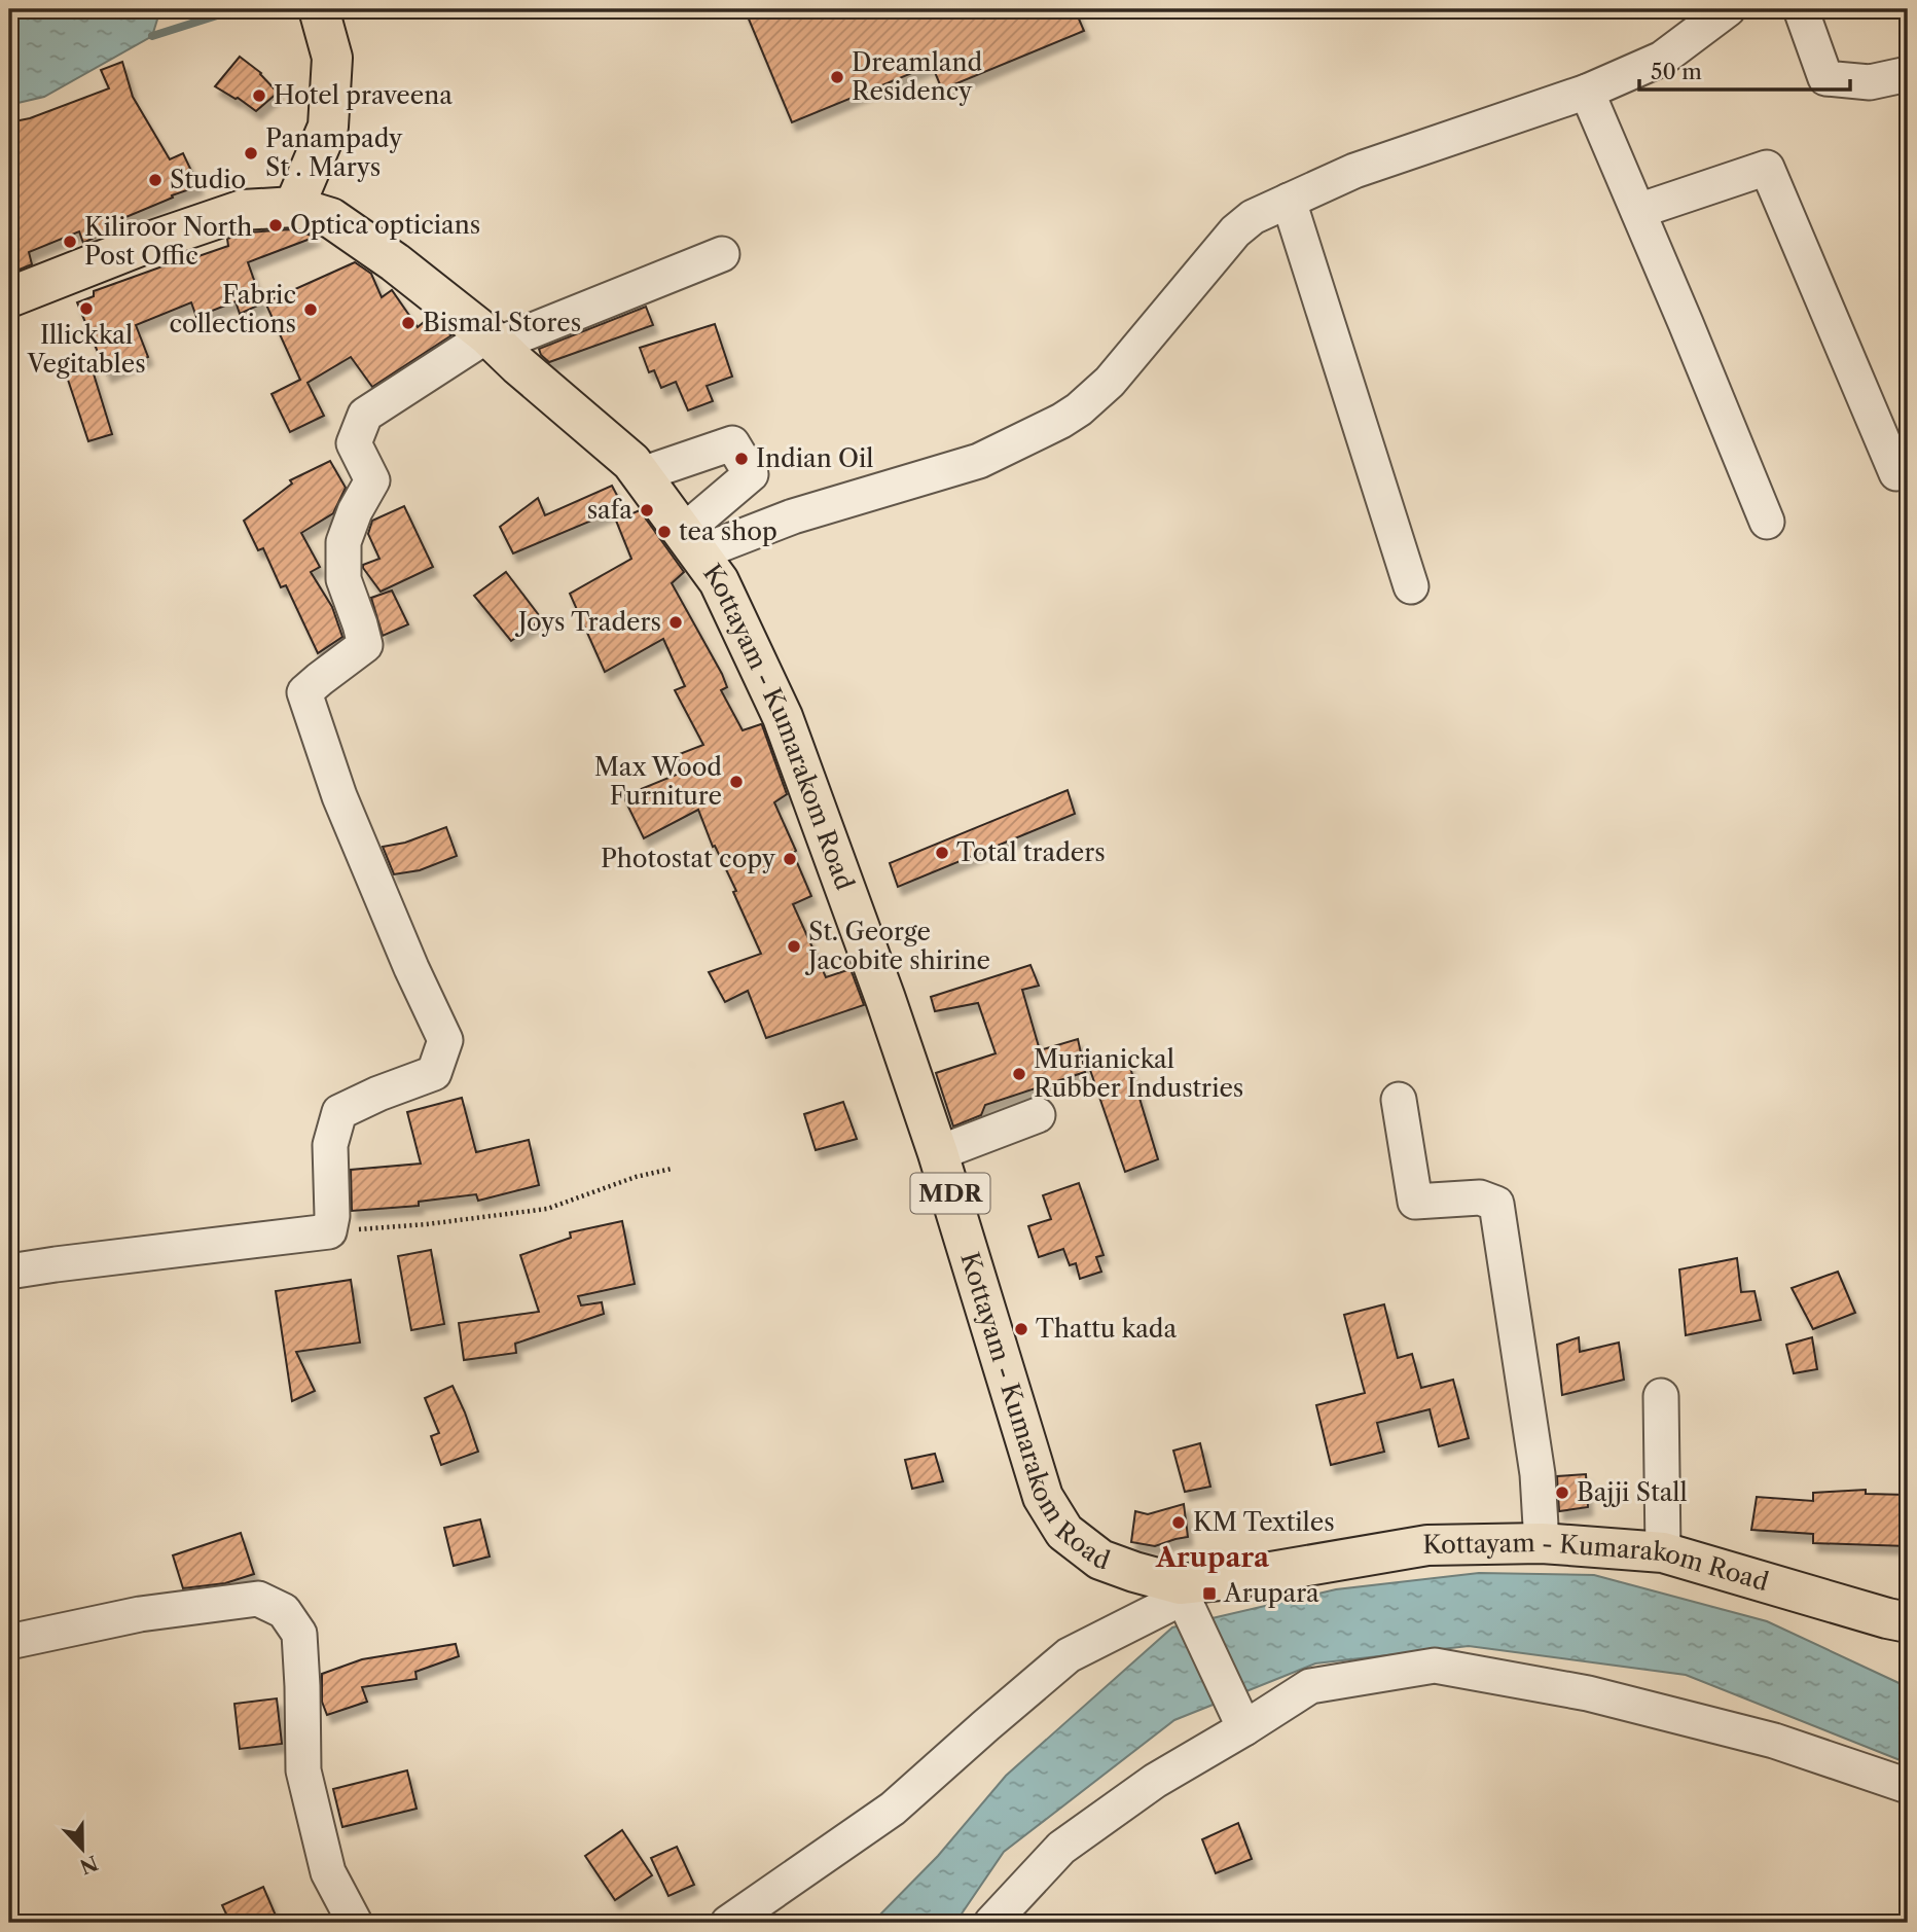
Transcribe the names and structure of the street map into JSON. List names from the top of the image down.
{
  "streets": {
    "main road": ["Kottayam - Kumarakom Road", "MDR"]
  },
  "districts": ["Arupara"],
  "places": {
    "other": [
      "Dreamland Residency",
      "Hotel praveena",
      "Panampady St . Marys",
      "Studio",
      "Optica opticians",
      "Kiliroor North Post Offic",
      "Illickkal Vegitables",
      "Fabric collections",
      "Bismal Stores",
      "Indian Oil",
      "safa",
      "tea shop",
      "Joys Traders",
      "Max Wood Furniture",
      "Total traders",
      "Photostat copy",
      "St. George Jacobite shirine",
      "Murianickal Rubber Industries",
      "Thattu kada",
      "Bajji Stall",
      "KM Textiles"
    ],
    "transit": ["Arupara"]
  },
  "scale_bar": "50 m",
  "north": "bottom"
}
